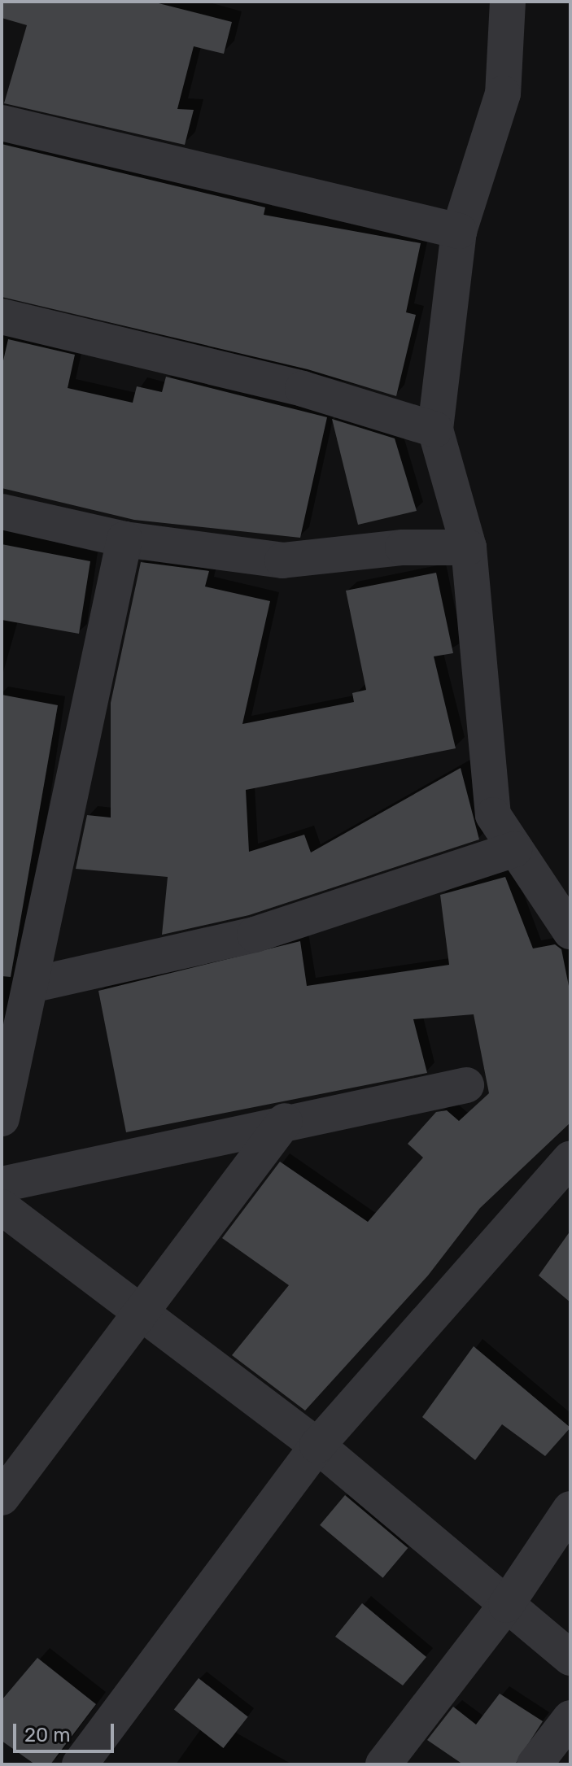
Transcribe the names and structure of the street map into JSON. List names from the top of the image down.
{
  "scale_bar": "20 m"
}
